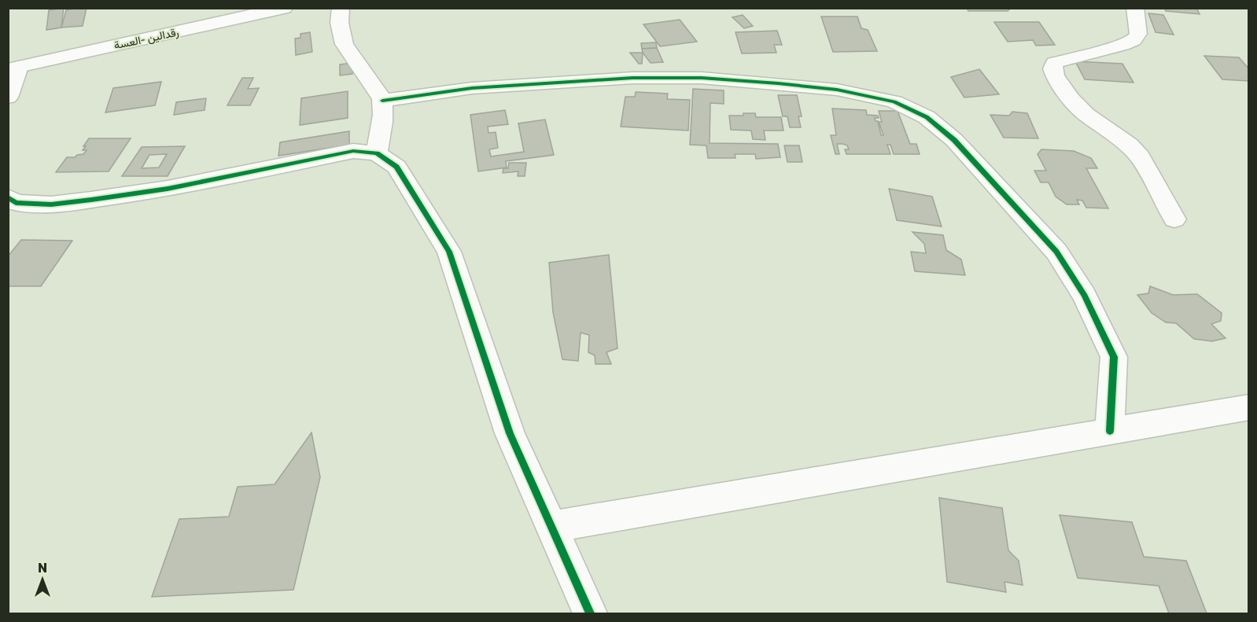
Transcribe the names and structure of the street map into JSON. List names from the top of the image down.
{
  "streets": {
    "street": ["رقدالين -العسة"]
  },
  "north": "top"
}
